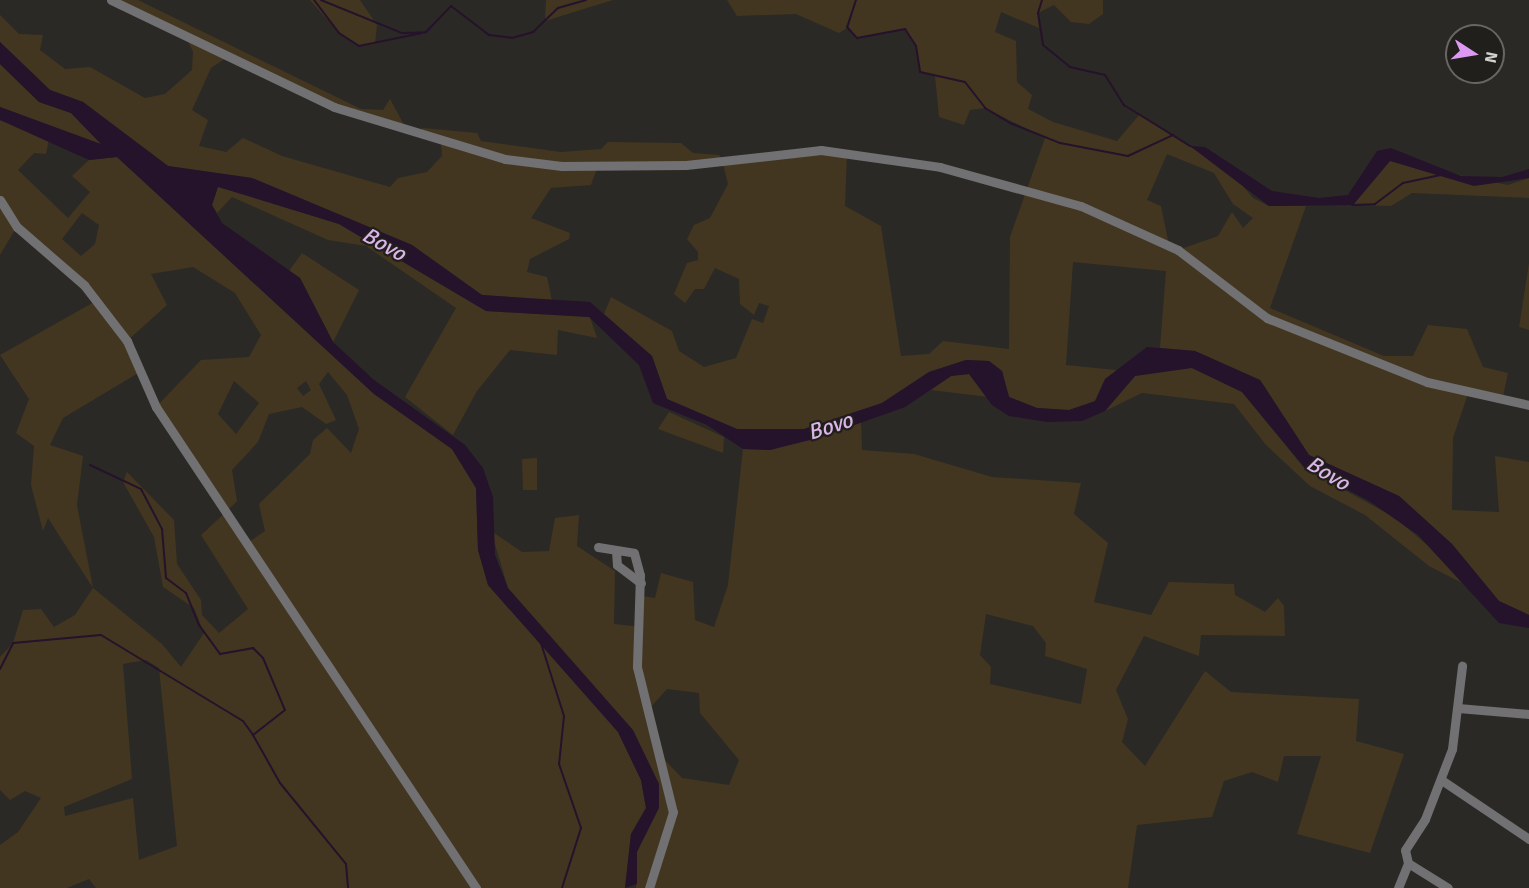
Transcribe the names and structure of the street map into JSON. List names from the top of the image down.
{
  "water": ["Bovo"],
  "north": "right"
}
